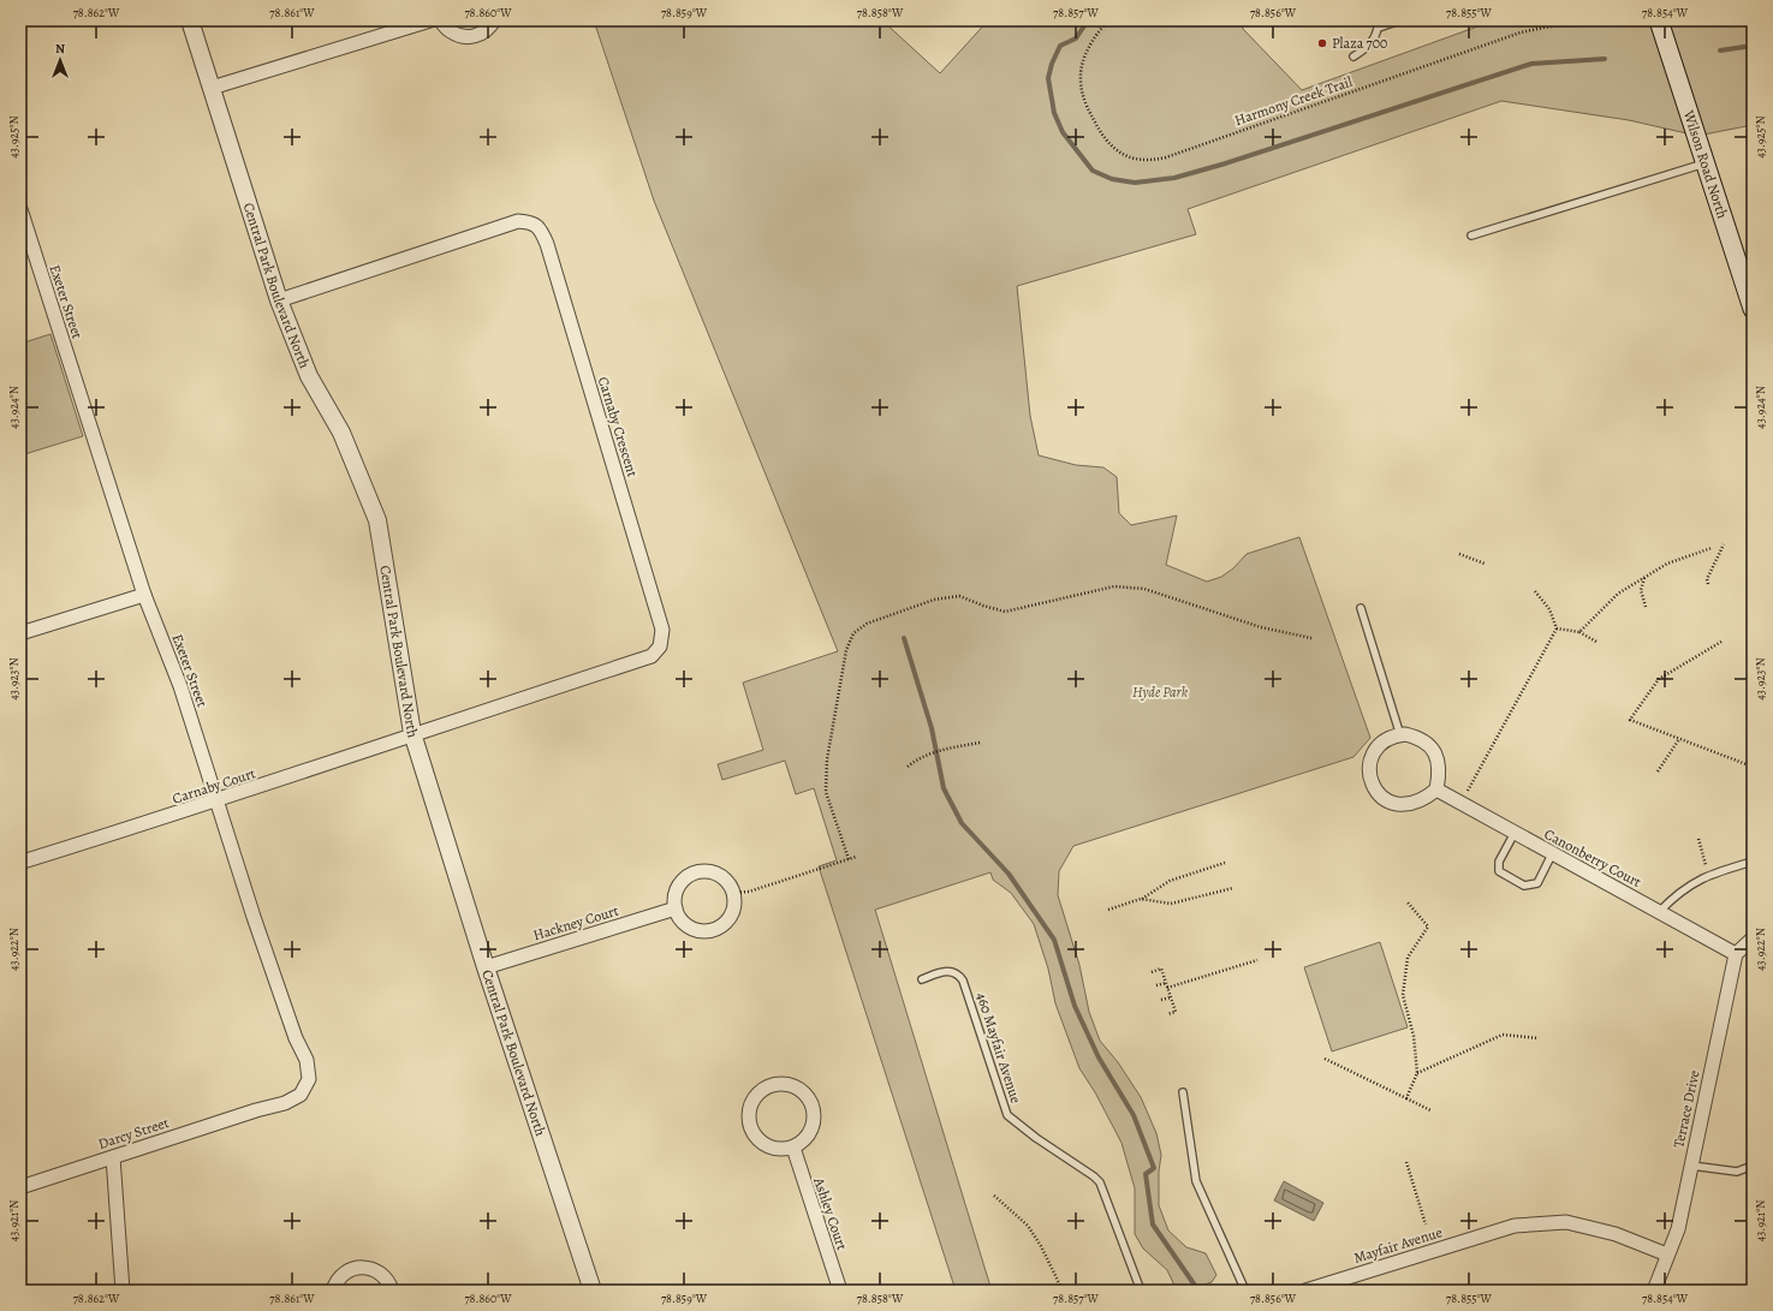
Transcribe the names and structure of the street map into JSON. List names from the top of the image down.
{
  "streets": {
    "main road": ["Wilson Road North"],
    "street": [
      "Central Park Boulevard North",
      "Exeter Street",
      "Carnaby Crescent",
      "Carnaby Court",
      "Canonberry Court",
      "Hackney Court",
      "Terrace Drive",
      "Darcy Street",
      "Ashley Court",
      "Mayfair Avenue"
    ],
    "lane": ["460 Mayfair Avenue"],
    "path": ["Harmony Creek Trail"]
  },
  "crossings": [
    ["Central Park Boulevard North", "Carnaby Crescent"],
    ["Central Park Boulevard North", "Carnaby Court"],
    ["Central Park Boulevard North", "Hackney Court"],
    ["Exeter Street", "Carnaby Court"],
    ["Exeter Street", "Darcy Street"],
    ["Carnaby Crescent", "Carnaby Court"],
    ["Canonberry Court", "Terrace Drive"],
    ["Terrace Drive", "Mayfair Avenue"]
  ],
  "parks": ["Hyde Park"],
  "places": ["Plaza 700"],
  "north": "top",
  "coordinates": [
    "78.862°W",
    "78.861°W",
    "78.860°W",
    "78.859°W",
    "78.858°W",
    "78.857°W",
    "78.856°W",
    "78.855°W",
    "78.854°W",
    "43.925°N",
    "43.924°N",
    "43.923°N",
    "43.922°N",
    "43.921°N"
  ]
}
